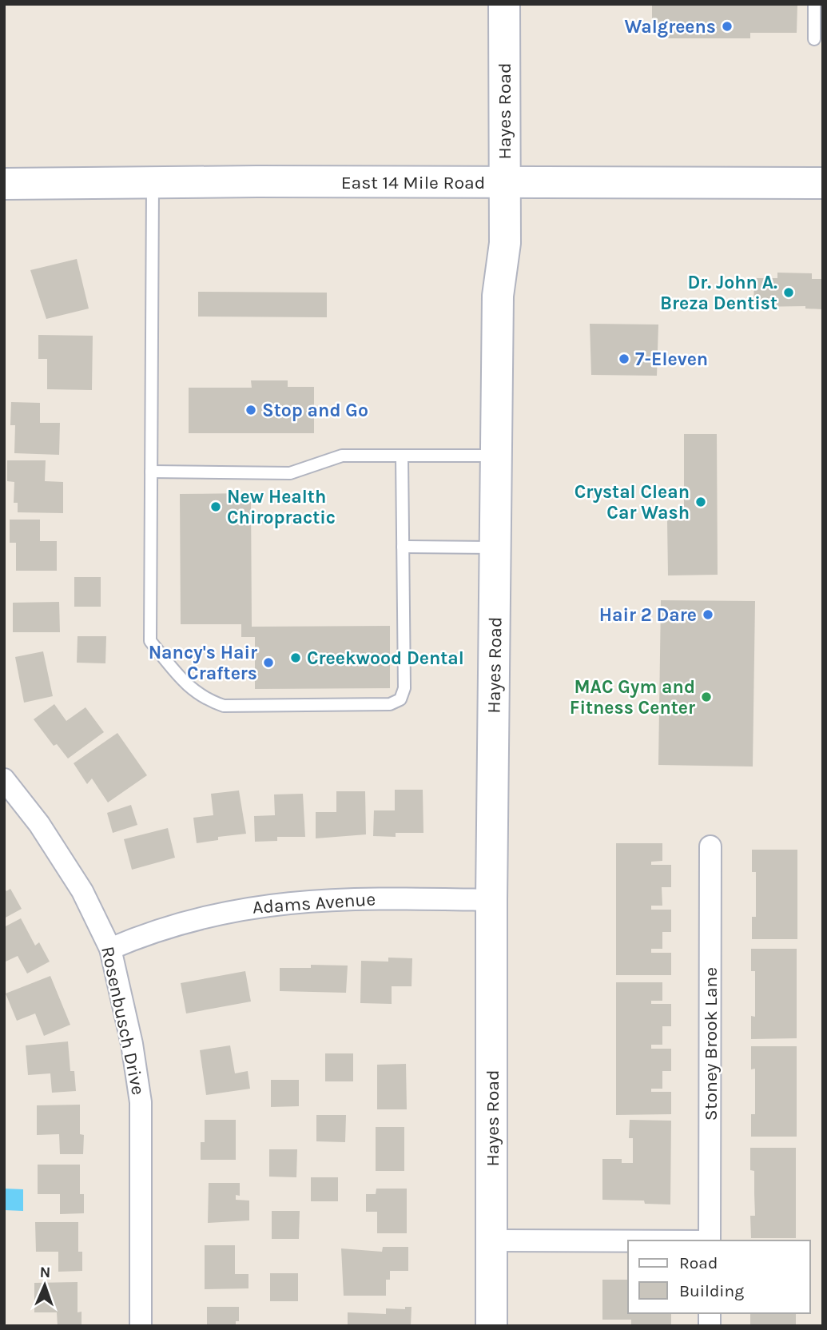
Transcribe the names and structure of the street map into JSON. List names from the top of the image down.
{
  "streets": {
    "street": [
      "Hayes Road",
      "East 14 Mile Road",
      "Adams Avenue",
      "Rosenbusch Drive",
      "Stoney Brook Lane"
    ]
  },
  "crossings": [
    ["Hayes Road", "East 14 Mile Road"],
    ["Hayes Road", "Adams Avenue"],
    ["Hayes Road", "Stoney Brook Lane"],
    ["Adams Avenue", "Rosenbusch Drive"]
  ],
  "places": [
    "Walgreens",
    "Dr. John A. Breza Dentist",
    "7-Eleven",
    "Stop and Go",
    "Crystal Clean Car Wash",
    "New Health Chiropractic",
    "Hair 2 Dare",
    "Creekwood Dental",
    "Nancy's Hair Crafters",
    "MAC Gym and Fitness Center"
  ],
  "legend": ["Road", "Building"],
  "north": "top"
}
